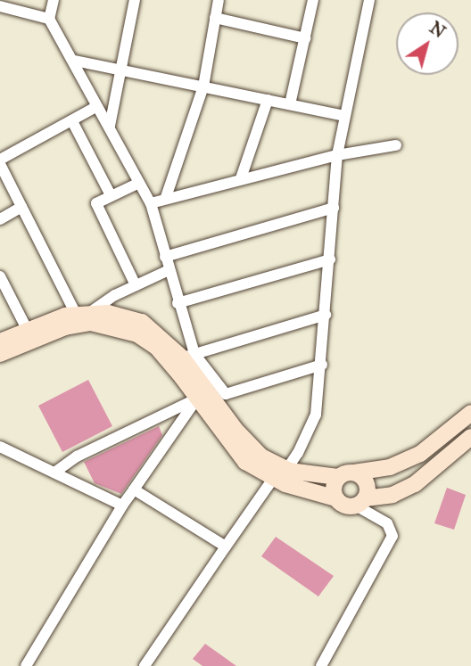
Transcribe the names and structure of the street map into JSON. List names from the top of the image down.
{
  "north": "top right"
}
